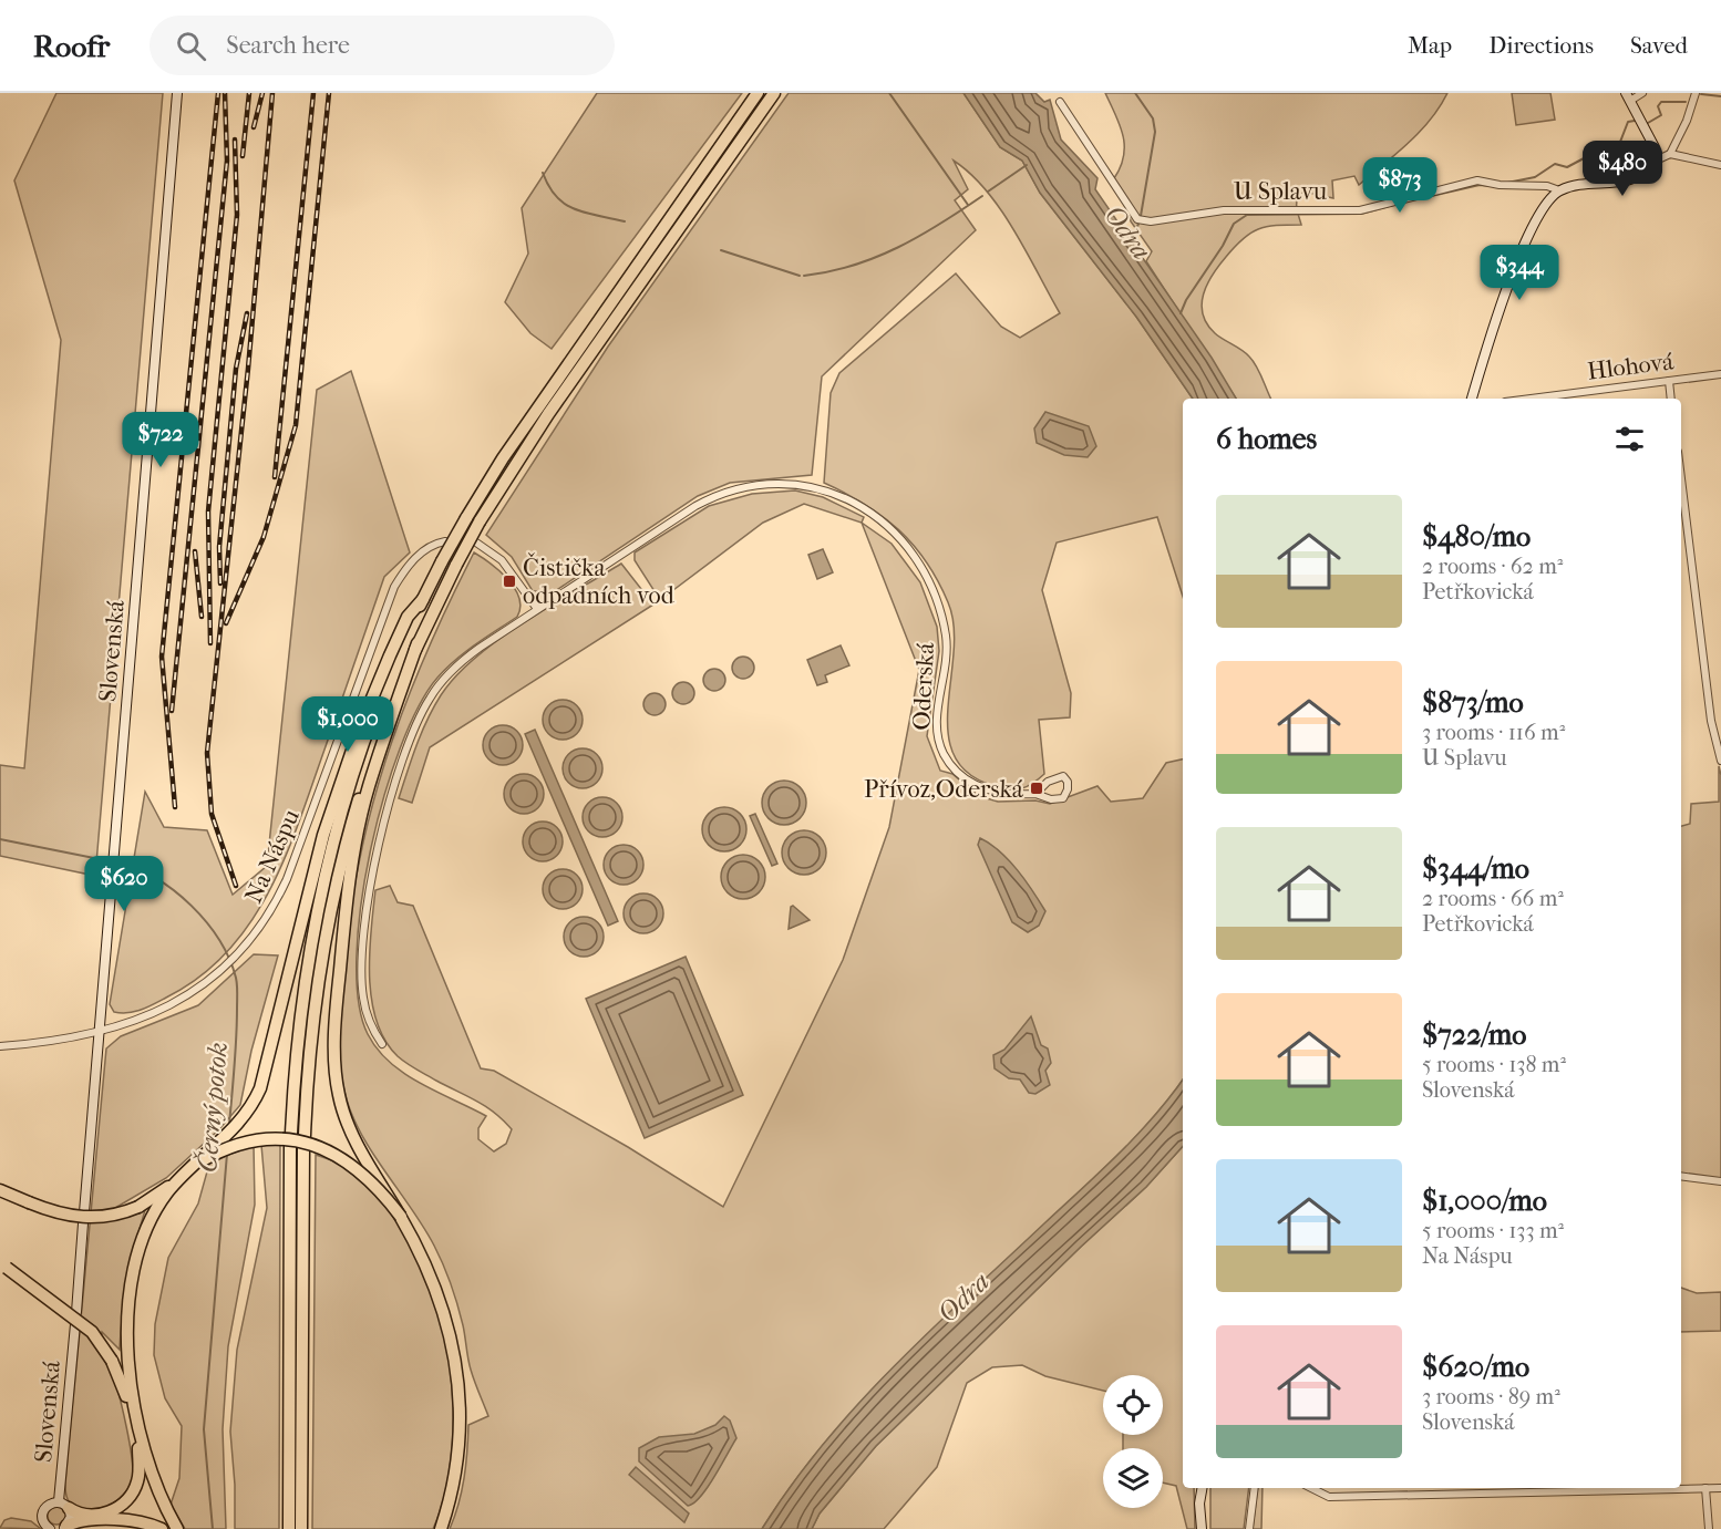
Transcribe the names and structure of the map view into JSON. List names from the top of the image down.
{
  "streets": {
    "street": [
      "U Splavu",
      "Hlohová",
      "Slovenská",
      "Oderská",
      "Na Náspu"
    ]
  },
  "crossings": [
    ["Slovenská", "Na Náspu"]
  ],
  "water": ["Odra", "Černý potok"],
  "places": {
    "transit": ["Čistička odpadních vod", "Přívoz,Oderská"]
  },
  "page": {
    "header": "Roofr",
    "search": "Search here",
    "nav": ["Map", "Directions", "Saved"],
    "price": [
      "$480",
      "$873",
      "$344",
      "$722",
      "$1,000",
      "$620"
    ],
    "heading": "6 homes",
    "list": [
      {
        "name": "$480/mo",
        "note": "2 rooms · 62 m² · Petřkovická"
      },
      {
        "name": "$873/mo",
        "note": "3 rooms · 116 m² · U Splavu"
      },
      {
        "name": "$344/mo",
        "note": "2 rooms · 66 m² · Petřkovická"
      },
      {
        "name": "$722/mo",
        "note": "5 rooms · 138 m² · Slovenská"
      },
      {
        "name": "$1,000/mo",
        "note": "5 rooms · 133 m² · Na Náspu"
      },
      {
        "name": "$620/mo",
        "note": "3 rooms · 89 m² · Slovenská"
      }
    ]
  }
}
